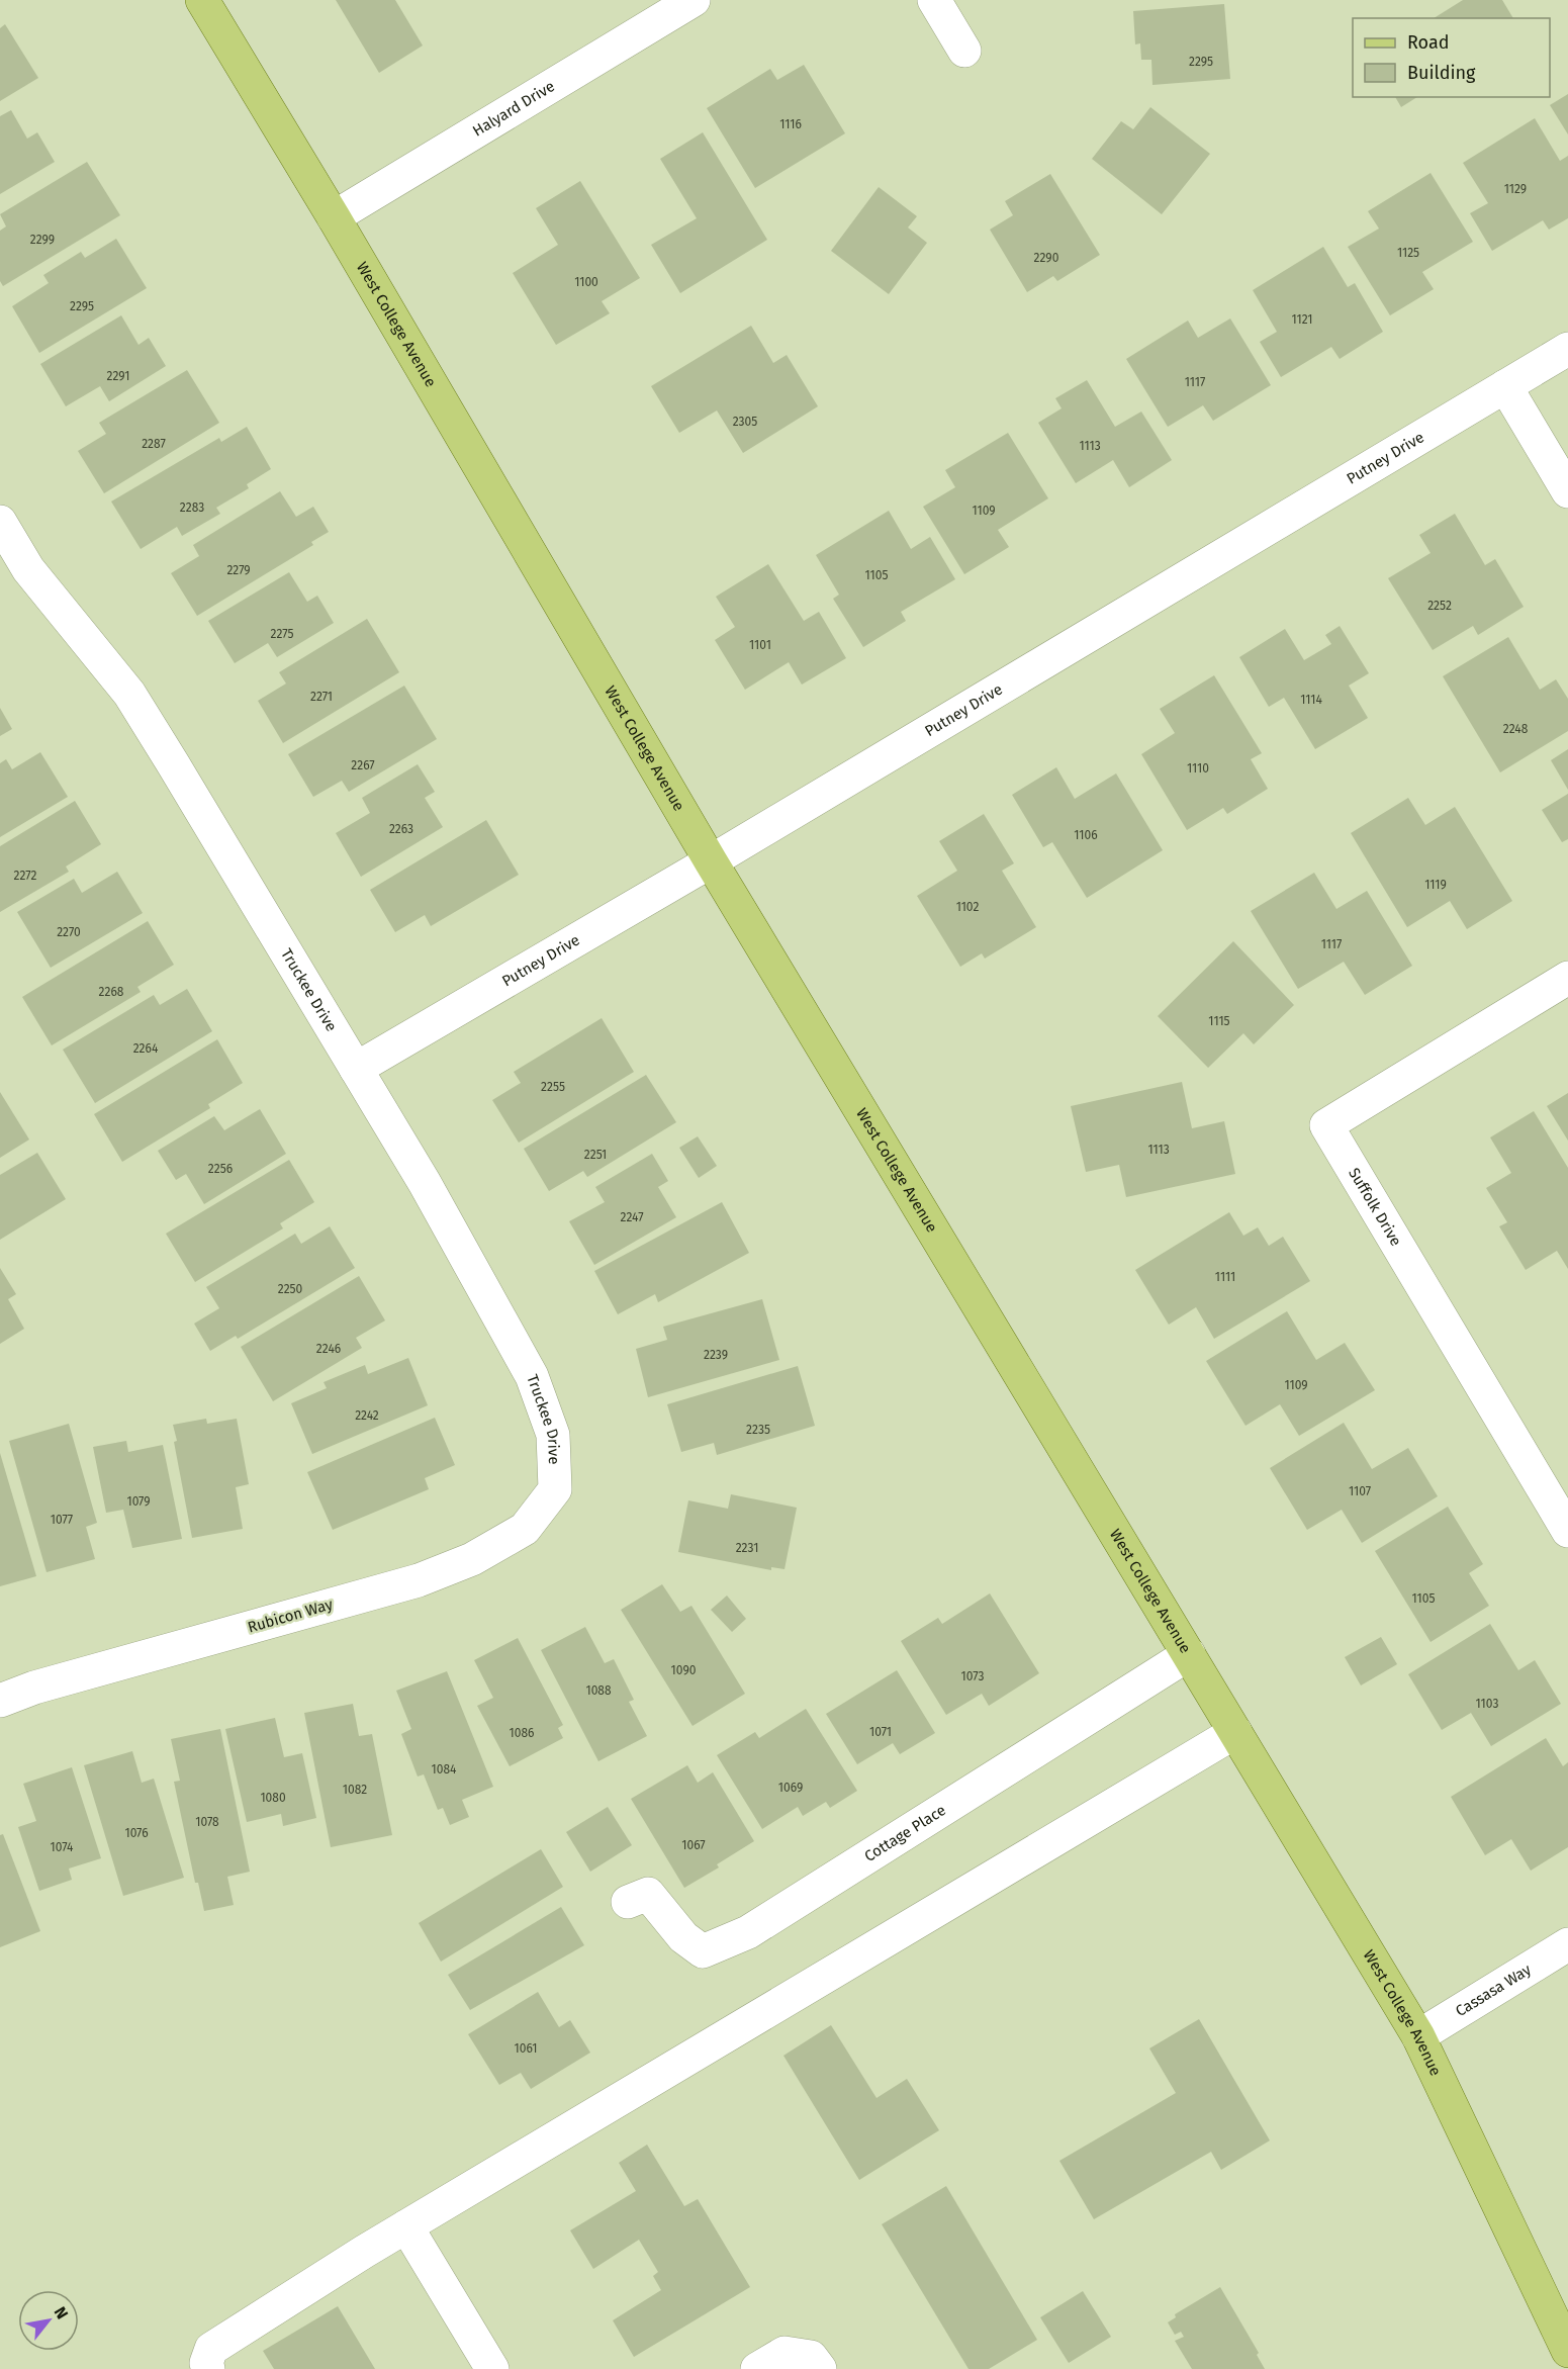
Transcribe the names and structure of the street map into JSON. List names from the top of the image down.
{
  "streets": {
    "main road": ["West College Avenue"],
    "street": [
      "Halyard Drive",
      "Putney Drive",
      "Truckee Drive",
      "Suffolk Drive",
      "Rubicon Way",
      "Cottage Place",
      "Cassasa Way"
    ]
  },
  "crossings": [
    ["Halyard Drive", "West College Avenue"],
    ["West College Avenue", "Putney Drive"],
    ["West College Avenue", "Cottage Place"],
    ["West College Avenue", "Cassasa Way"],
    ["Putney Drive", "Truckee Drive"],
    ["Truckee Drive", "Rubicon Way"]
  ],
  "house_numbers": [
    "2295",
    "1116",
    "1129",
    "2299",
    "1125",
    "2290",
    "1100",
    "2295",
    "1121",
    "2291",
    "1117",
    "2305",
    "2287",
    "1113",
    "2283",
    "1109",
    "2279",
    "1105",
    "2252",
    "2275",
    "1101",
    "2271",
    "1114",
    "2248",
    "2267",
    "1110",
    "2263",
    "1106",
    "2272",
    "1119",
    "1102",
    "2270",
    "1117",
    "2268",
    "1115",
    "2264",
    "2255",
    "1113",
    "2251",
    "2256",
    "2247",
    "1111",
    "2250",
    "2246",
    "2239",
    "1109",
    "2242",
    "2235",
    "1107",
    "1079",
    "1077",
    "2231",
    "1105",
    "1090",
    "1073",
    "1088",
    "1103",
    "1071",
    "1086",
    "1084",
    "1069",
    "1082",
    "1080",
    "1078",
    "1076",
    "1067",
    "1074",
    "1061"
  ],
  "legend": ["Road", "Building"],
  "north": "top right"
}
